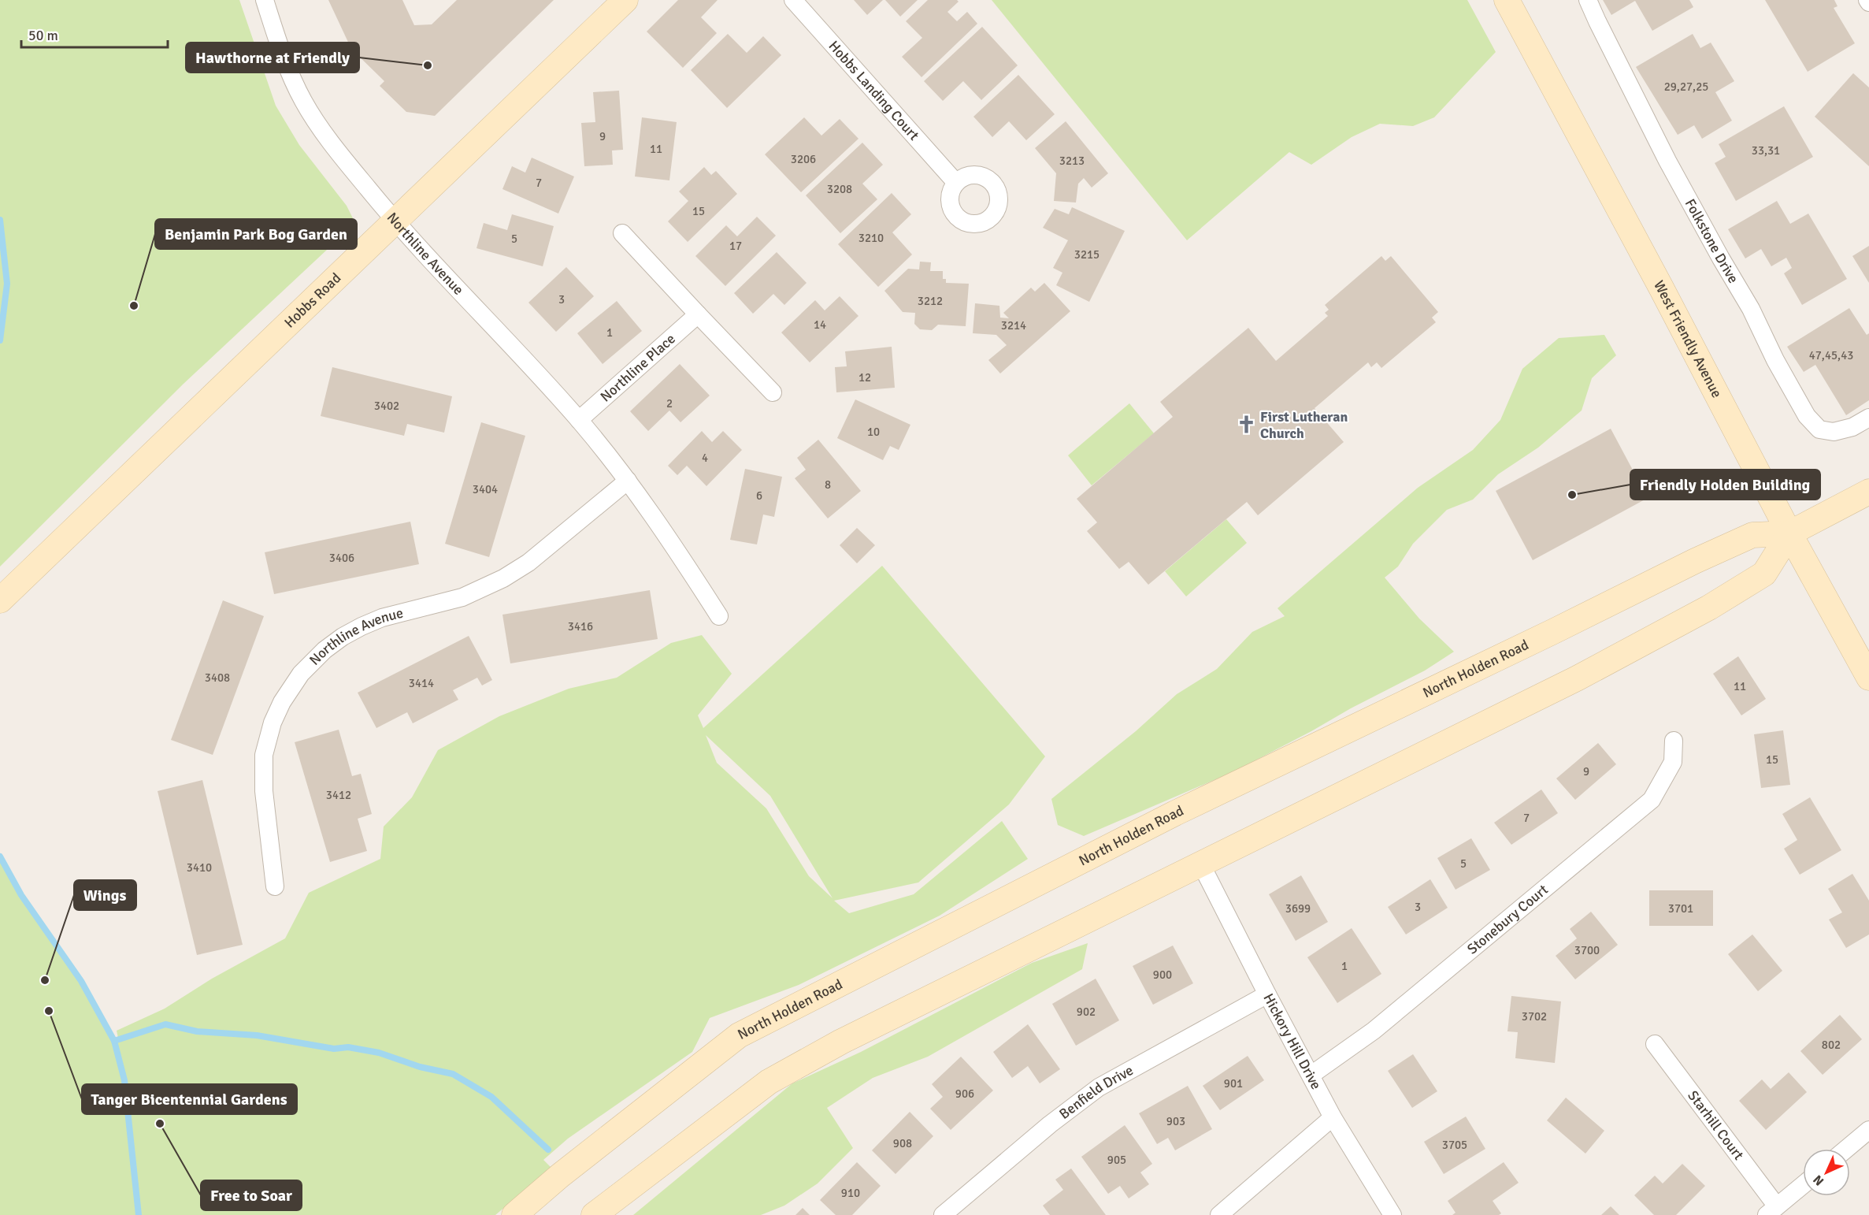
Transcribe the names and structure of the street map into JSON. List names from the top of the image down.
{
  "streets": {
    "main road": ["Hobbs Road", "West Friendly Avenue", "North Holden Road"],
    "street": [
      "Hobbs Landing Court",
      "Folkstone Drive",
      "Northline Avenue",
      "Northline Place",
      "Stonebury Court",
      "Hickory Hill Drive",
      "Benfield Drive",
      "Starhill Court"
    ]
  },
  "crossings": [
    ["Northline Avenue", "Hobbs Road"],
    ["Northline Avenue", "Northline Place"],
    ["West Friendly Avenue", "North Holden Road"],
    ["Stonebury Court", "Hickory Hill Drive"],
    ["Hickory Hill Drive", "Benfield Drive"]
  ],
  "places": {
    "other": [
      "Hawthorne at Friendly",
      "Benjamin Park Bog Garden",
      "Friendly Holden Building",
      "Wings",
      "Tanger Bicentennial Gardens",
      "Free to Soar"
    ],
    "church": ["First Lutheran Church"]
  },
  "house_numbers": [
    "29,27,25",
    "9",
    "11",
    "33,31",
    "3206",
    "3213",
    "7",
    "3208",
    "15",
    "3210",
    "5",
    "17",
    "3215",
    "3",
    "3212",
    "14",
    "3214",
    "1",
    "47,45,43",
    "12",
    "2",
    "3402",
    "10",
    "4",
    "8",
    "3404",
    "6",
    "3406",
    "3416",
    "3408",
    "3414",
    "11",
    "15",
    "9",
    "3412",
    "7",
    "5",
    "3410",
    "3",
    "3699",
    "3701",
    "3700",
    "1",
    "900",
    "902",
    "3702",
    "802",
    "901",
    "906",
    "903",
    "908",
    "3705",
    "905",
    "910"
  ],
  "scale_bar": "50 m",
  "north": "bottom left"
}
